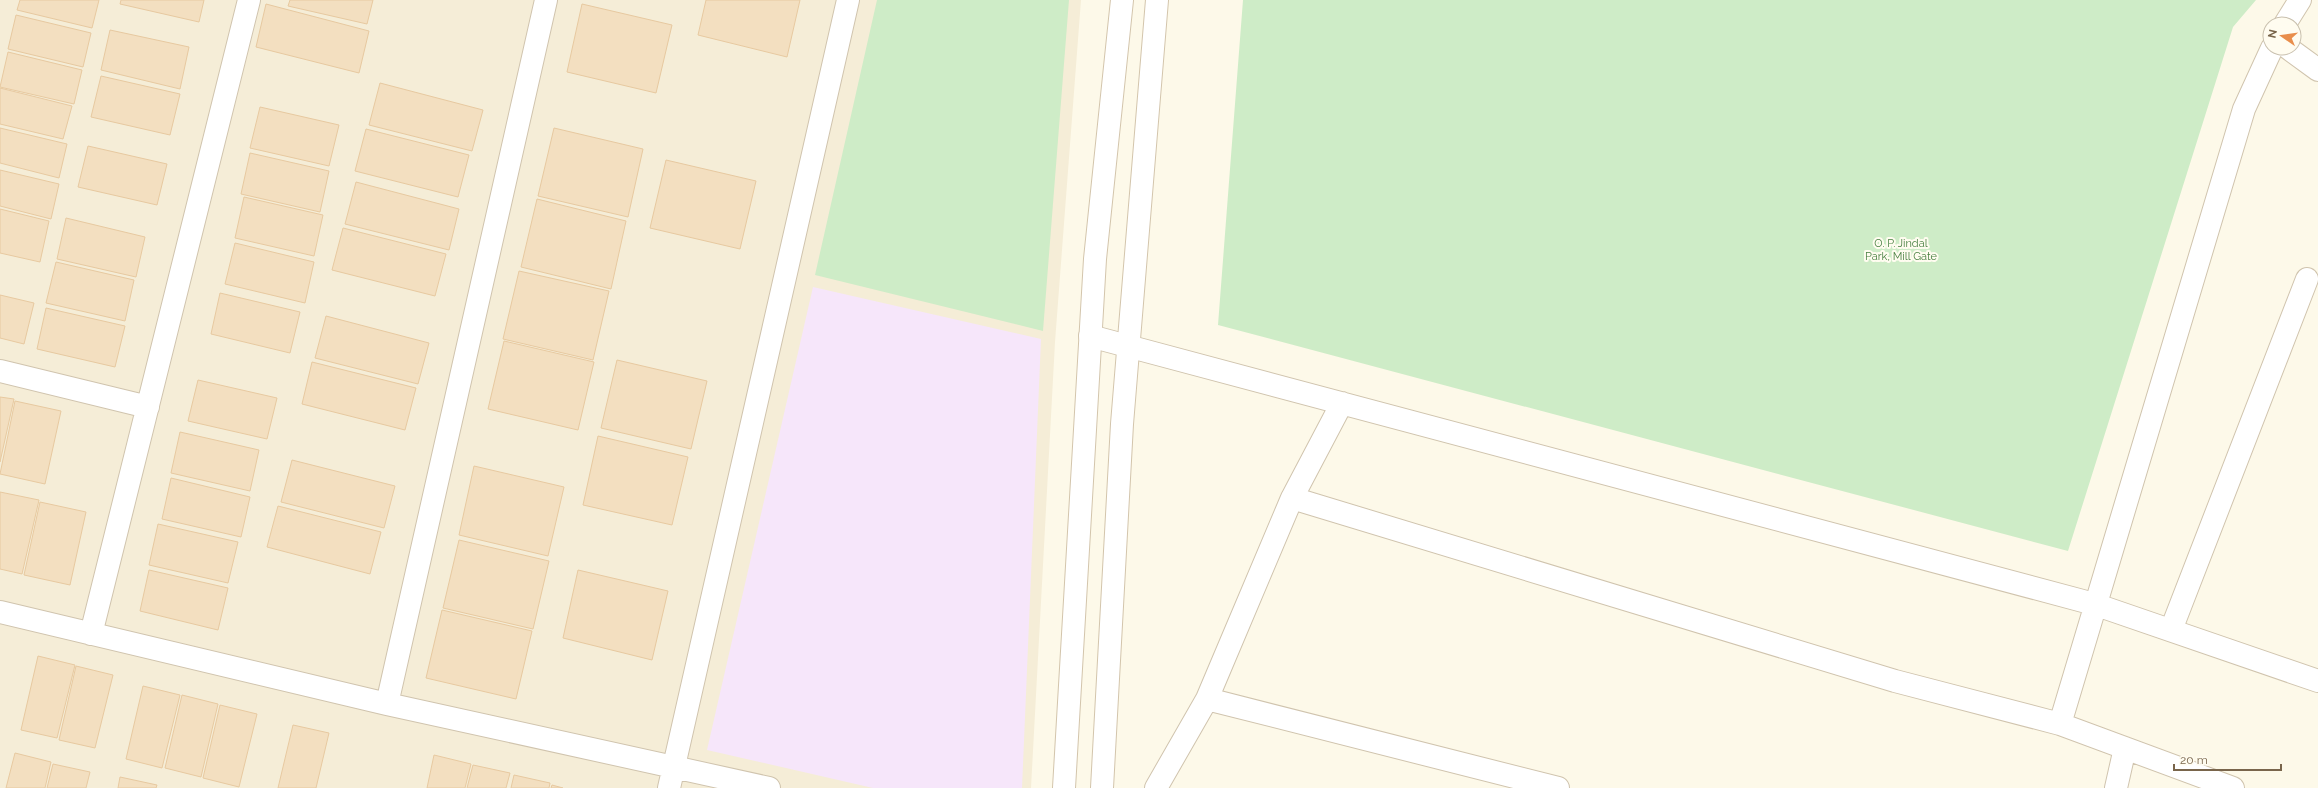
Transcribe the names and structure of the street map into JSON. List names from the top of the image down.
{
  "parks": ["O. P. Jindal Park, Mill Gate"],
  "scale_bar": "20 m",
  "north": "left"
}
